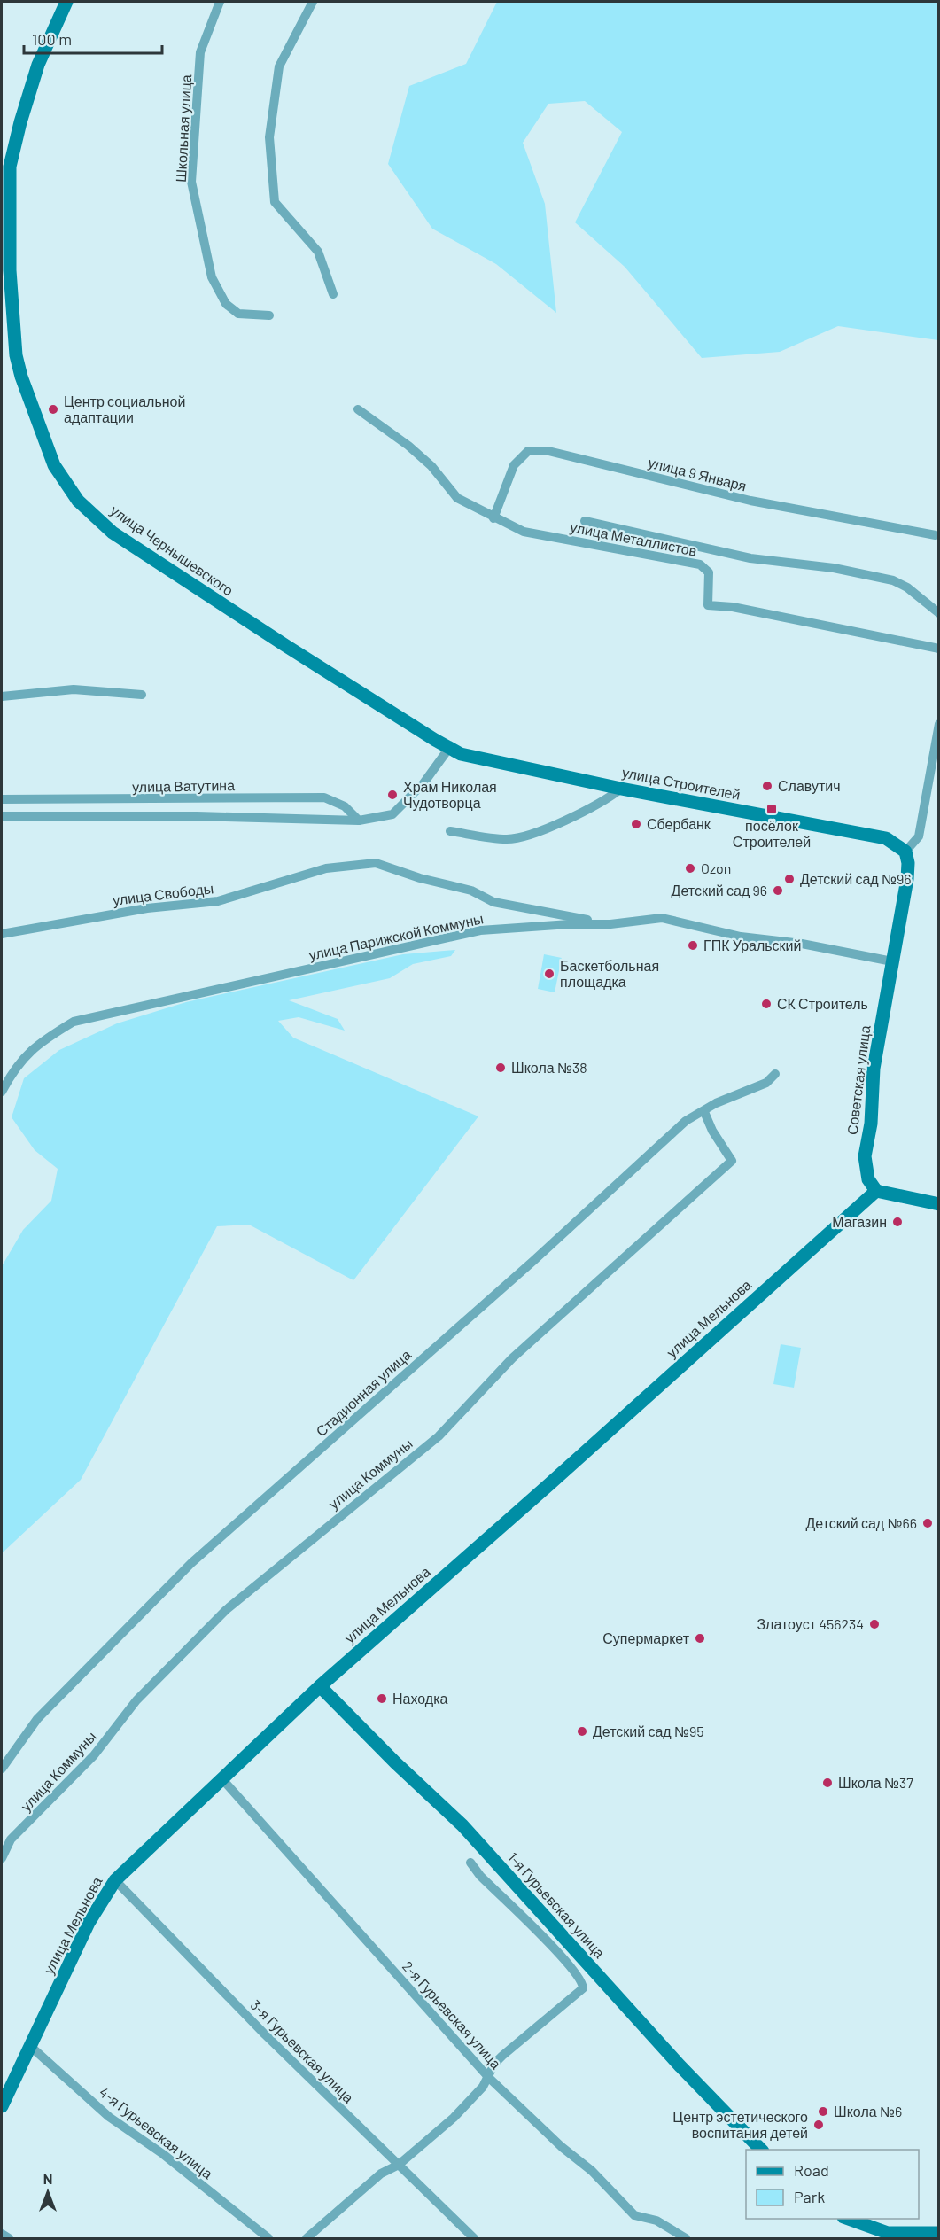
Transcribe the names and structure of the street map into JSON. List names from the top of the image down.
{
  "streets": {
    "main road": [
      "улица Чернышевского",
      "улица Строителей",
      "Советская улица",
      "улица Мельнова",
      "1-я Гурьевская улица"
    ],
    "street": [
      "Школьная улица",
      "улица 9 Января",
      "улица Металлистов",
      "улица Ватутина",
      "улица Свободы",
      "улица Парижской Коммуны",
      "Стадионная улица",
      "улица Коммуны",
      "2-я Гурьевская улица",
      "3-я Гурьевская улица",
      "4-я Гурьевская улица"
    ]
  },
  "crossings": [
    ["улица 9 Января", "улица Металлистов"],
    ["улица Чернышевского", "улица Строителей"],
    ["улица Чернышевского", "улица Ватутина"],
    ["улица Строителей", "улица Ватутина"],
    ["улица Строителей", "Советская улица"],
    ["улица Свободы", "улица Парижской Коммуны"],
    ["улица Парижской Коммуны", "Советская улица"],
    ["Советская улица", "улица Мельнова"],
    ["улица Мельнова", "1-я Гурьевская улица"],
    ["улица Мельнова", "2-я Гурьевская улица"],
    ["улица Мельнова", "3-я Гурьевская улица"],
    ["улица Мельнова", "4-я Гурьевская улица"],
    ["Стадионная улица", "улица Коммуны"]
  ],
  "places": {
    "other": [
      "Центр социальной адаптации",
      "Славутич",
      "Храм Николая Чудотворца",
      "Сбербанк",
      "Ozon",
      "Детский сад №96",
      "Детский сад 96",
      "ГПК Уральский",
      "Баскетбольная площадка",
      "СК Строитель",
      "Школа №38",
      "Магазин",
      "Детский сад №66",
      "Златоуст 456234",
      "Супермаркет",
      "Находка",
      "Детский сад №95",
      "Школа №37",
      "Школа №6",
      "Центр эстетического воспитания детей"
    ],
    "transit": ["посёлок Строителей"]
  },
  "legend": ["Road", "Park"],
  "scale_bar": "100 m",
  "north": "top"
}
